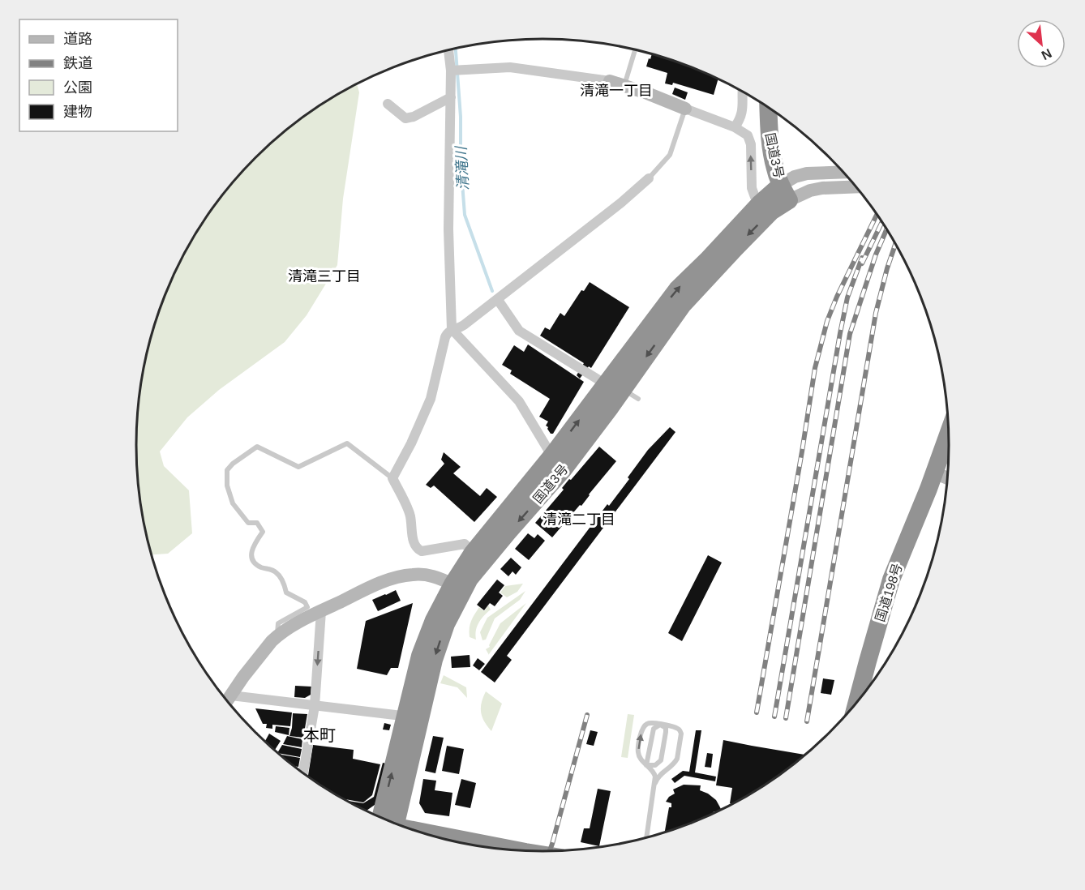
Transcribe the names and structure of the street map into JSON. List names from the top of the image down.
{
  "streets": {
    "highway": ["国道3号", "国道198号"]
  },
  "districts": [
    "清滝一丁目",
    "清滝三丁目",
    "清滝二丁目",
    "本町"
  ],
  "water": ["清滝川"],
  "legend": [
    "道路",
    "鉄道",
    "公園",
    "建物"
  ],
  "north": "bottom right"
}
